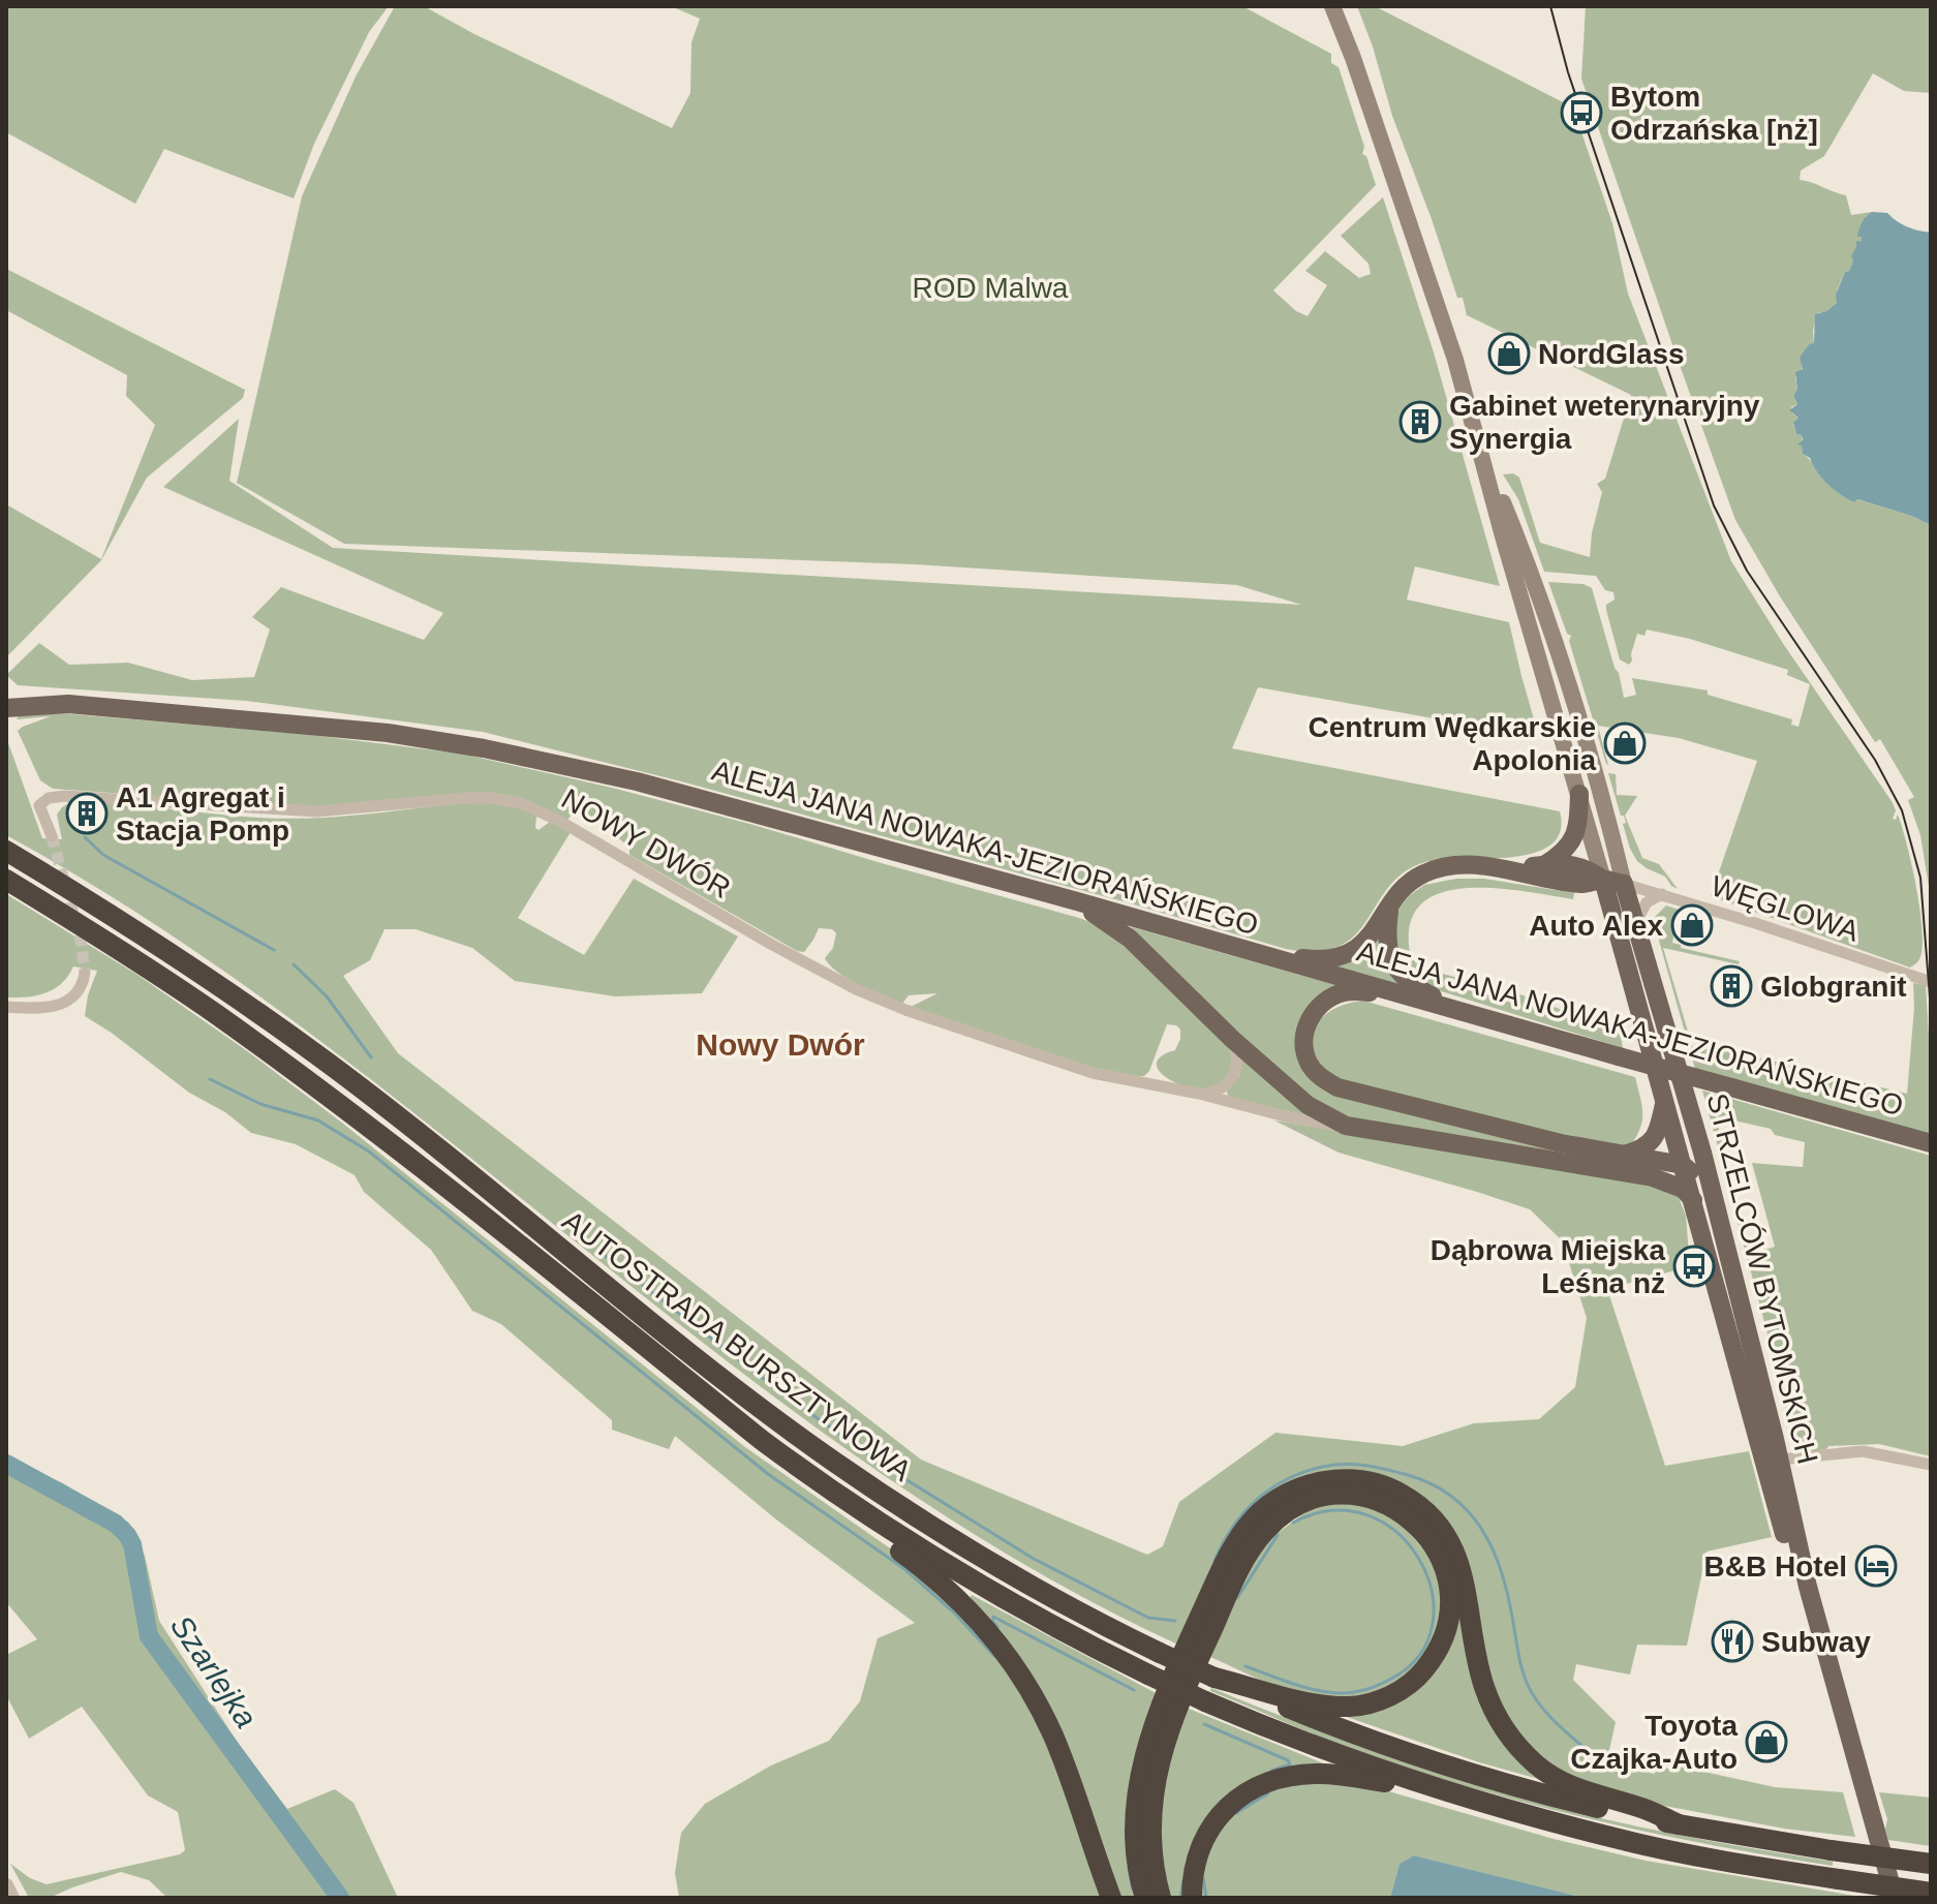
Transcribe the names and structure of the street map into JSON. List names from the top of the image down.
{
  "streets": {
    "highway": ["AUTOSTRADA BURSZTYNOWA"],
    "main road": ["ALEJA JANA NOWAKA-JEZIORAŃSKIEGO", "STRZELCÓW BYTOMSKICH"],
    "street": ["NOWY DWÓR", "WĘGLOWA"]
  },
  "crossings": [
    ["WĘGLOWA", "STRZELCÓW BYTOMSKICH"]
  ],
  "districts": ["Nowy Dwór"],
  "water": ["Szarlejka"],
  "parks": ["ROD Malwa"],
  "places": {
    "bus stop": ["Bytom Odrzańska [nż]", "Dąbrowa Miejska Leśna nż"],
    "shop": [
      "NordGlass",
      "Centrum Wędkarskie Apolonia",
      "Auto Alex",
      "Toyota Czajka-Auto"
    ],
    "building": ["Gabinet weterynaryjny Synergia", "A1 Agregat i Stacja Pomp", "Globgranit"],
    "hotel": ["B&B Hotel"],
    "restaurant": ["Subway"]
  }
}
